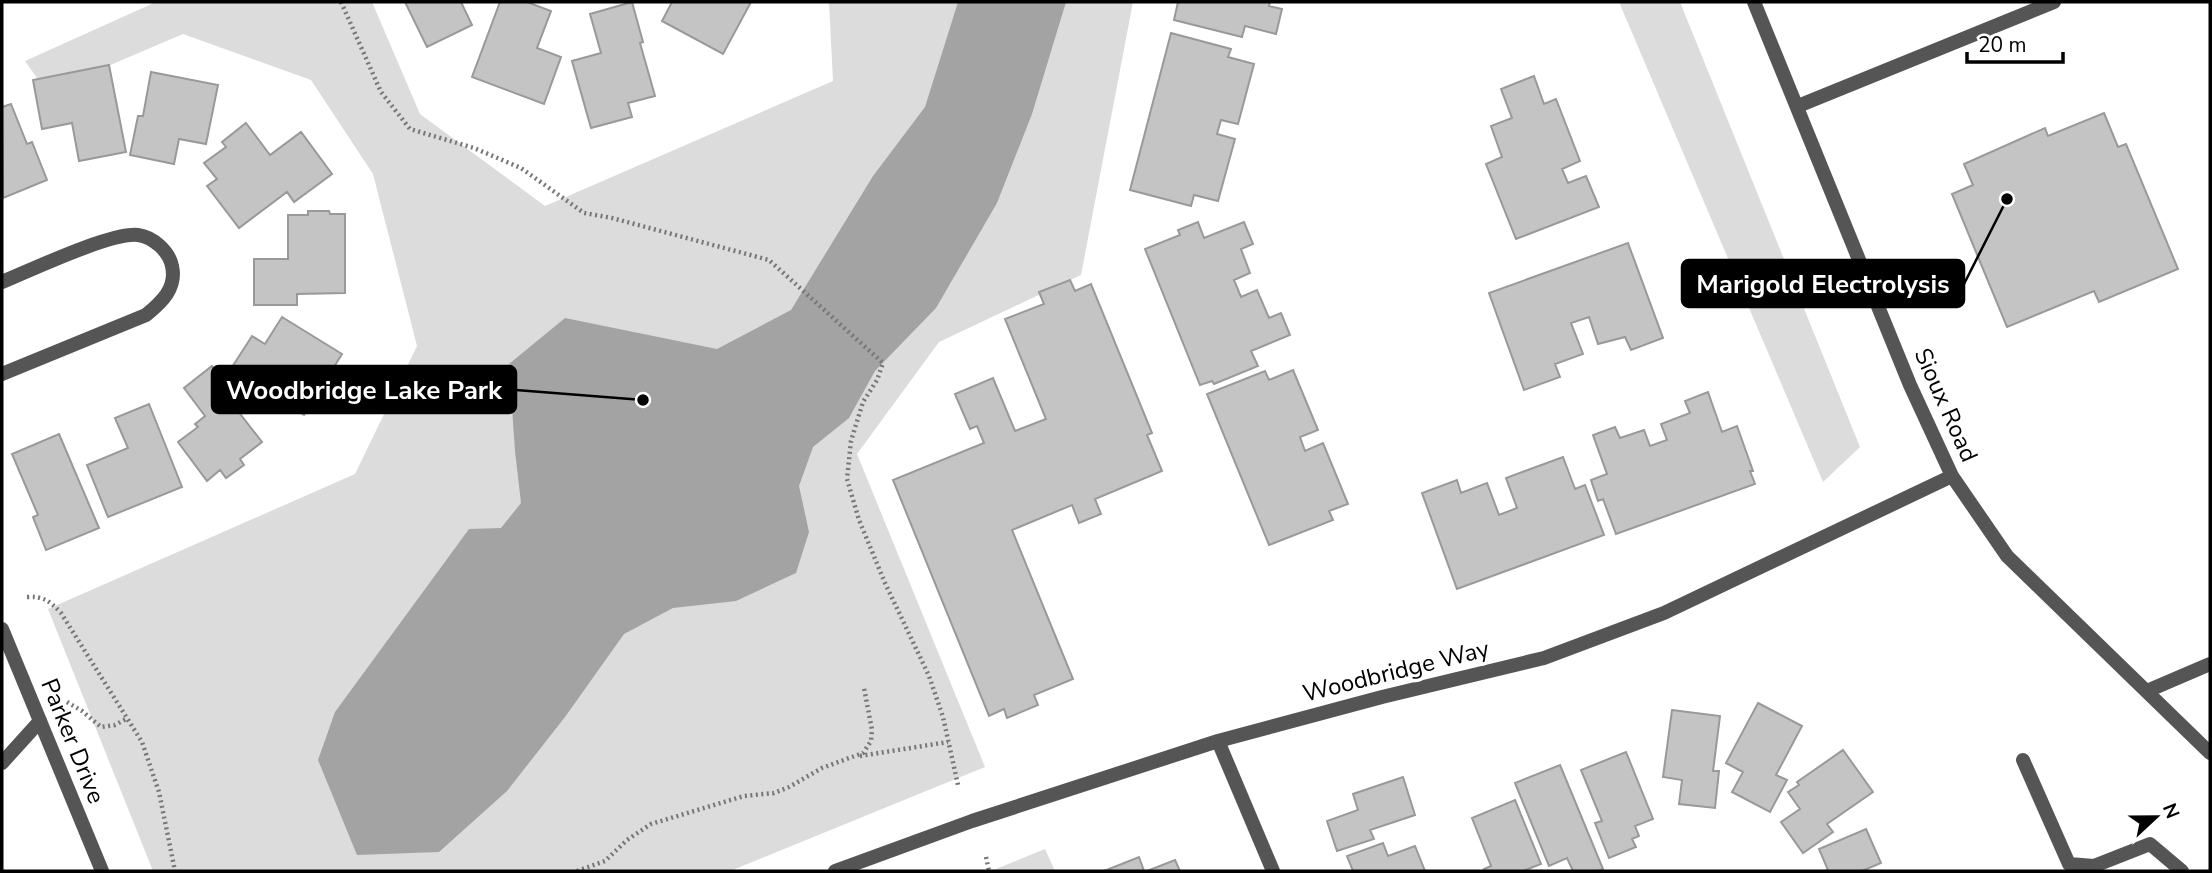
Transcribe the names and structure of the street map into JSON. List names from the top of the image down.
{
  "streets": {
    "street": ["Sioux Road", "Woodbridge Way", "Parker Drive"]
  },
  "crossings": [
    ["Sioux Road", "Woodbridge Way"]
  ],
  "places": ["Marigold Electrolysis", "Woodbridge Lake Park"],
  "scale_bar": "20 m",
  "north": "right"
}
